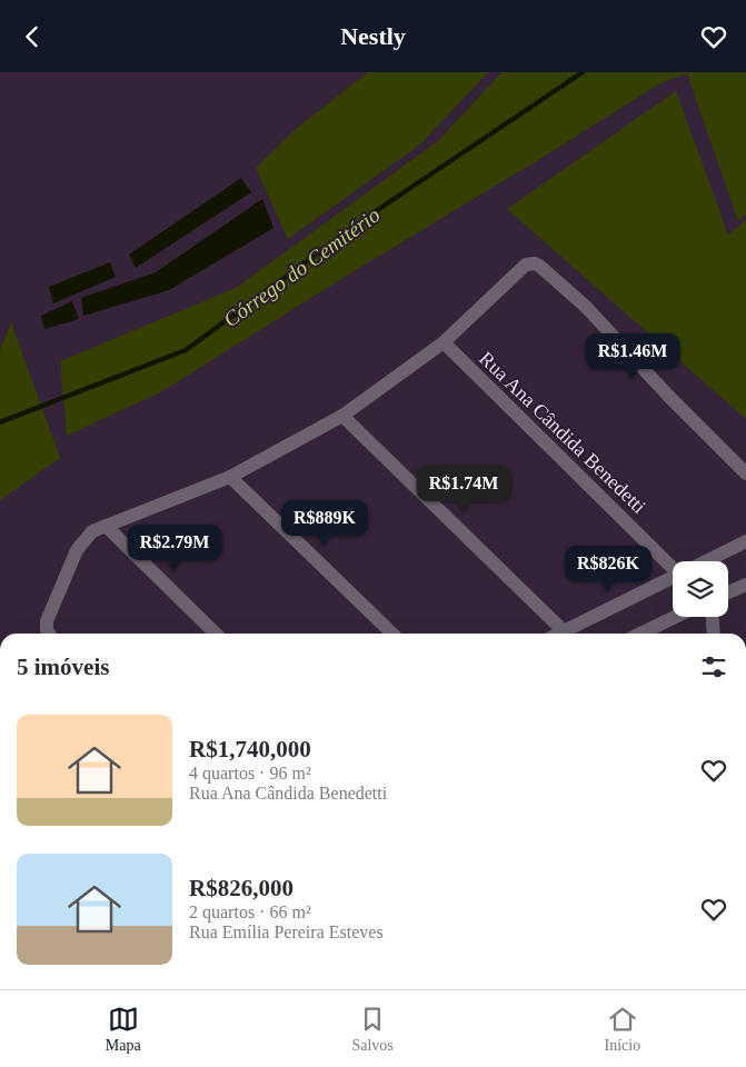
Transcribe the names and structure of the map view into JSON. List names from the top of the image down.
{
  "streets": {
    "street": ["Rua Ana Cândida Benedetti"]
  },
  "water": ["Córrego do Cemitério"],
  "page": {
    "header": "Nestly",
    "price": [
      "R$1.46M",
      "R$1.74M",
      "R$889K",
      "R$2.79M",
      "R$826K"
    ],
    "heading": "5 imóveis",
    "list": [
      {
        "name": "R$1,740,000",
        "note": "4 quartos · 96 m² · Rua Ana Cândida Benedetti"
      },
      {
        "name": "R$826,000",
        "note": "2 quartos · 66 m² · Rua Emília Pereira Esteves"
      }
    ],
    "tabs": ["Mapa", "Salvos", "Início"]
  }
}
